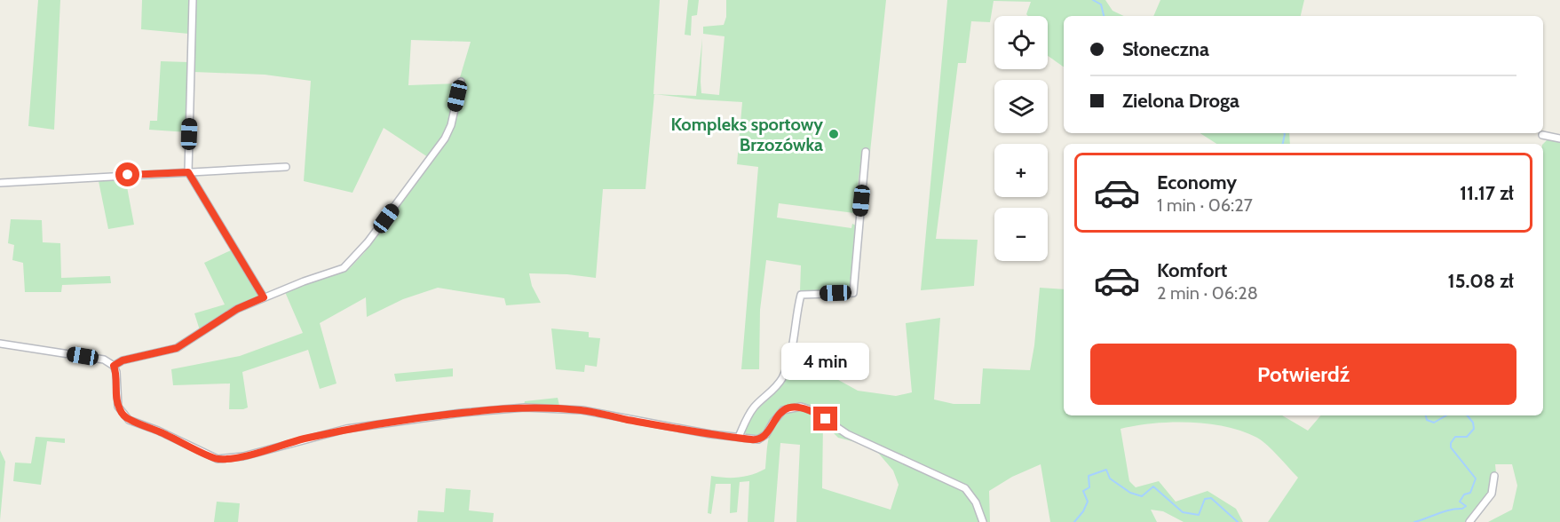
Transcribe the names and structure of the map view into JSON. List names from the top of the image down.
{
  "places": ["Kompleks sportowy Brzozówka"],
  "page": {
    "map_buttons": ["+", "−"],
    "banner": ["Słoneczna", "Zielona Droga"],
    "list": [
      {
        "name": "Economy",
        "note": "1 min · 06:27",
        "value": "11.17 zł"
      },
      {
        "name": "Komfort",
        "note": "2 min · 06:28",
        "value": "15.08 zł"
      }
    ],
    "buttons": "Potwierdź",
    "bubble": "4 min"
  }
}
